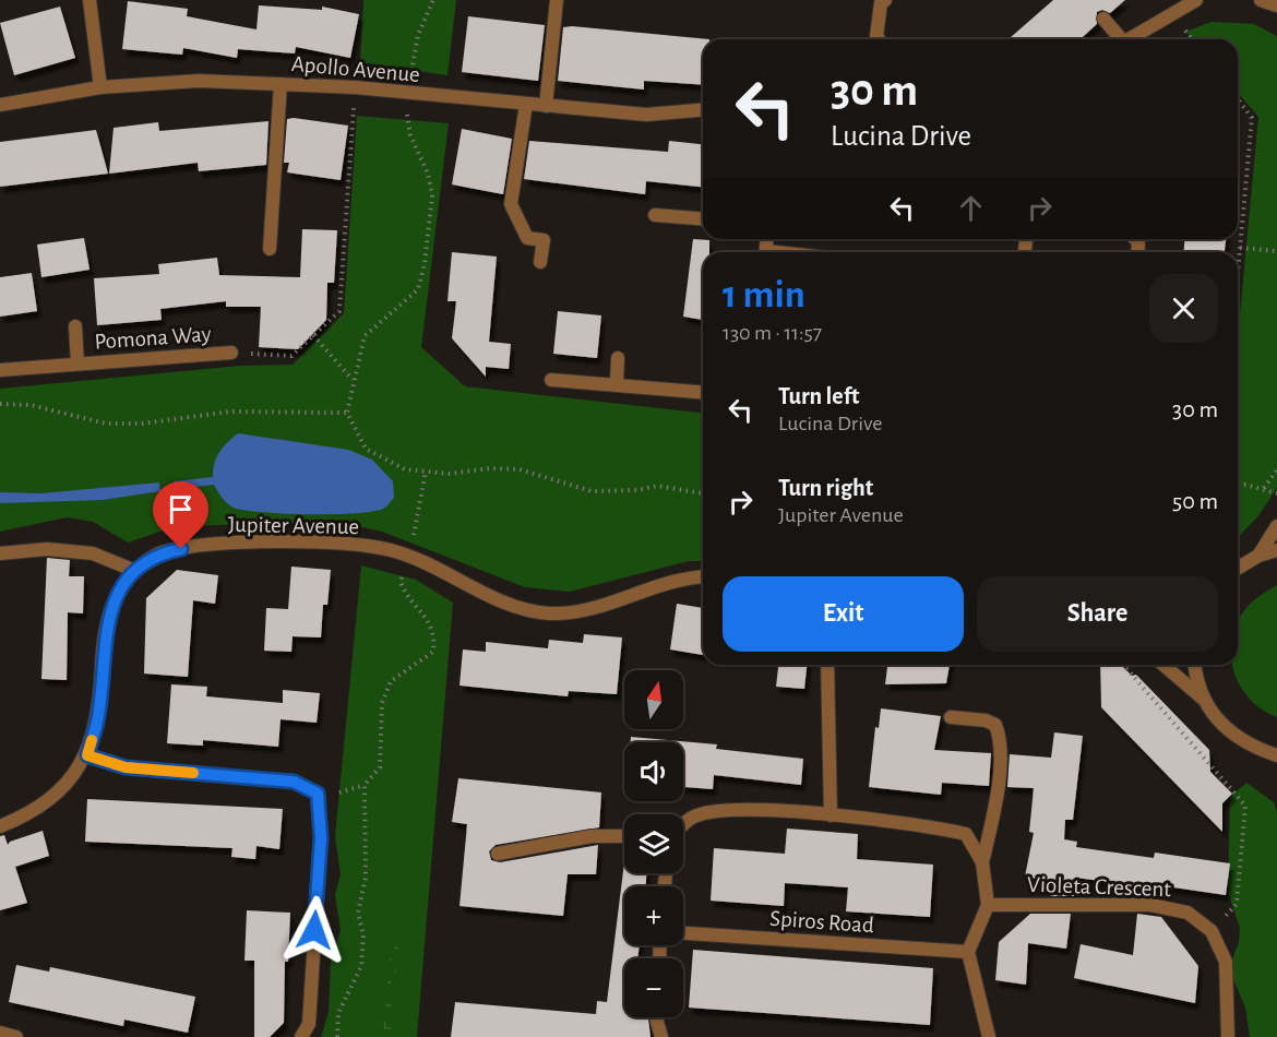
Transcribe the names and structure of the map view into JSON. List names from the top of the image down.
{
  "streets": {
    "street": [
      "Apollo Avenue",
      "Pomona Way",
      "Jupiter Avenue",
      "Violeta Crescent",
      "Spiros Road"
    ]
  },
  "north": "top",
  "page": {
    "turn": ["30 m", "Lucina Drive"],
    "heading": ["1 min", "130 m · 11:57"],
    "list": [
      {
        "name": "Turn left",
        "note": "Lucina Drive",
        "value": "30 m"
      },
      {
        "name": "Turn right",
        "note": "Jupiter Avenue",
        "value": "50 m"
      }
    ],
    "buttons": ["Exit", "Share"],
    "map_buttons": ["+", "−"]
  }
}
